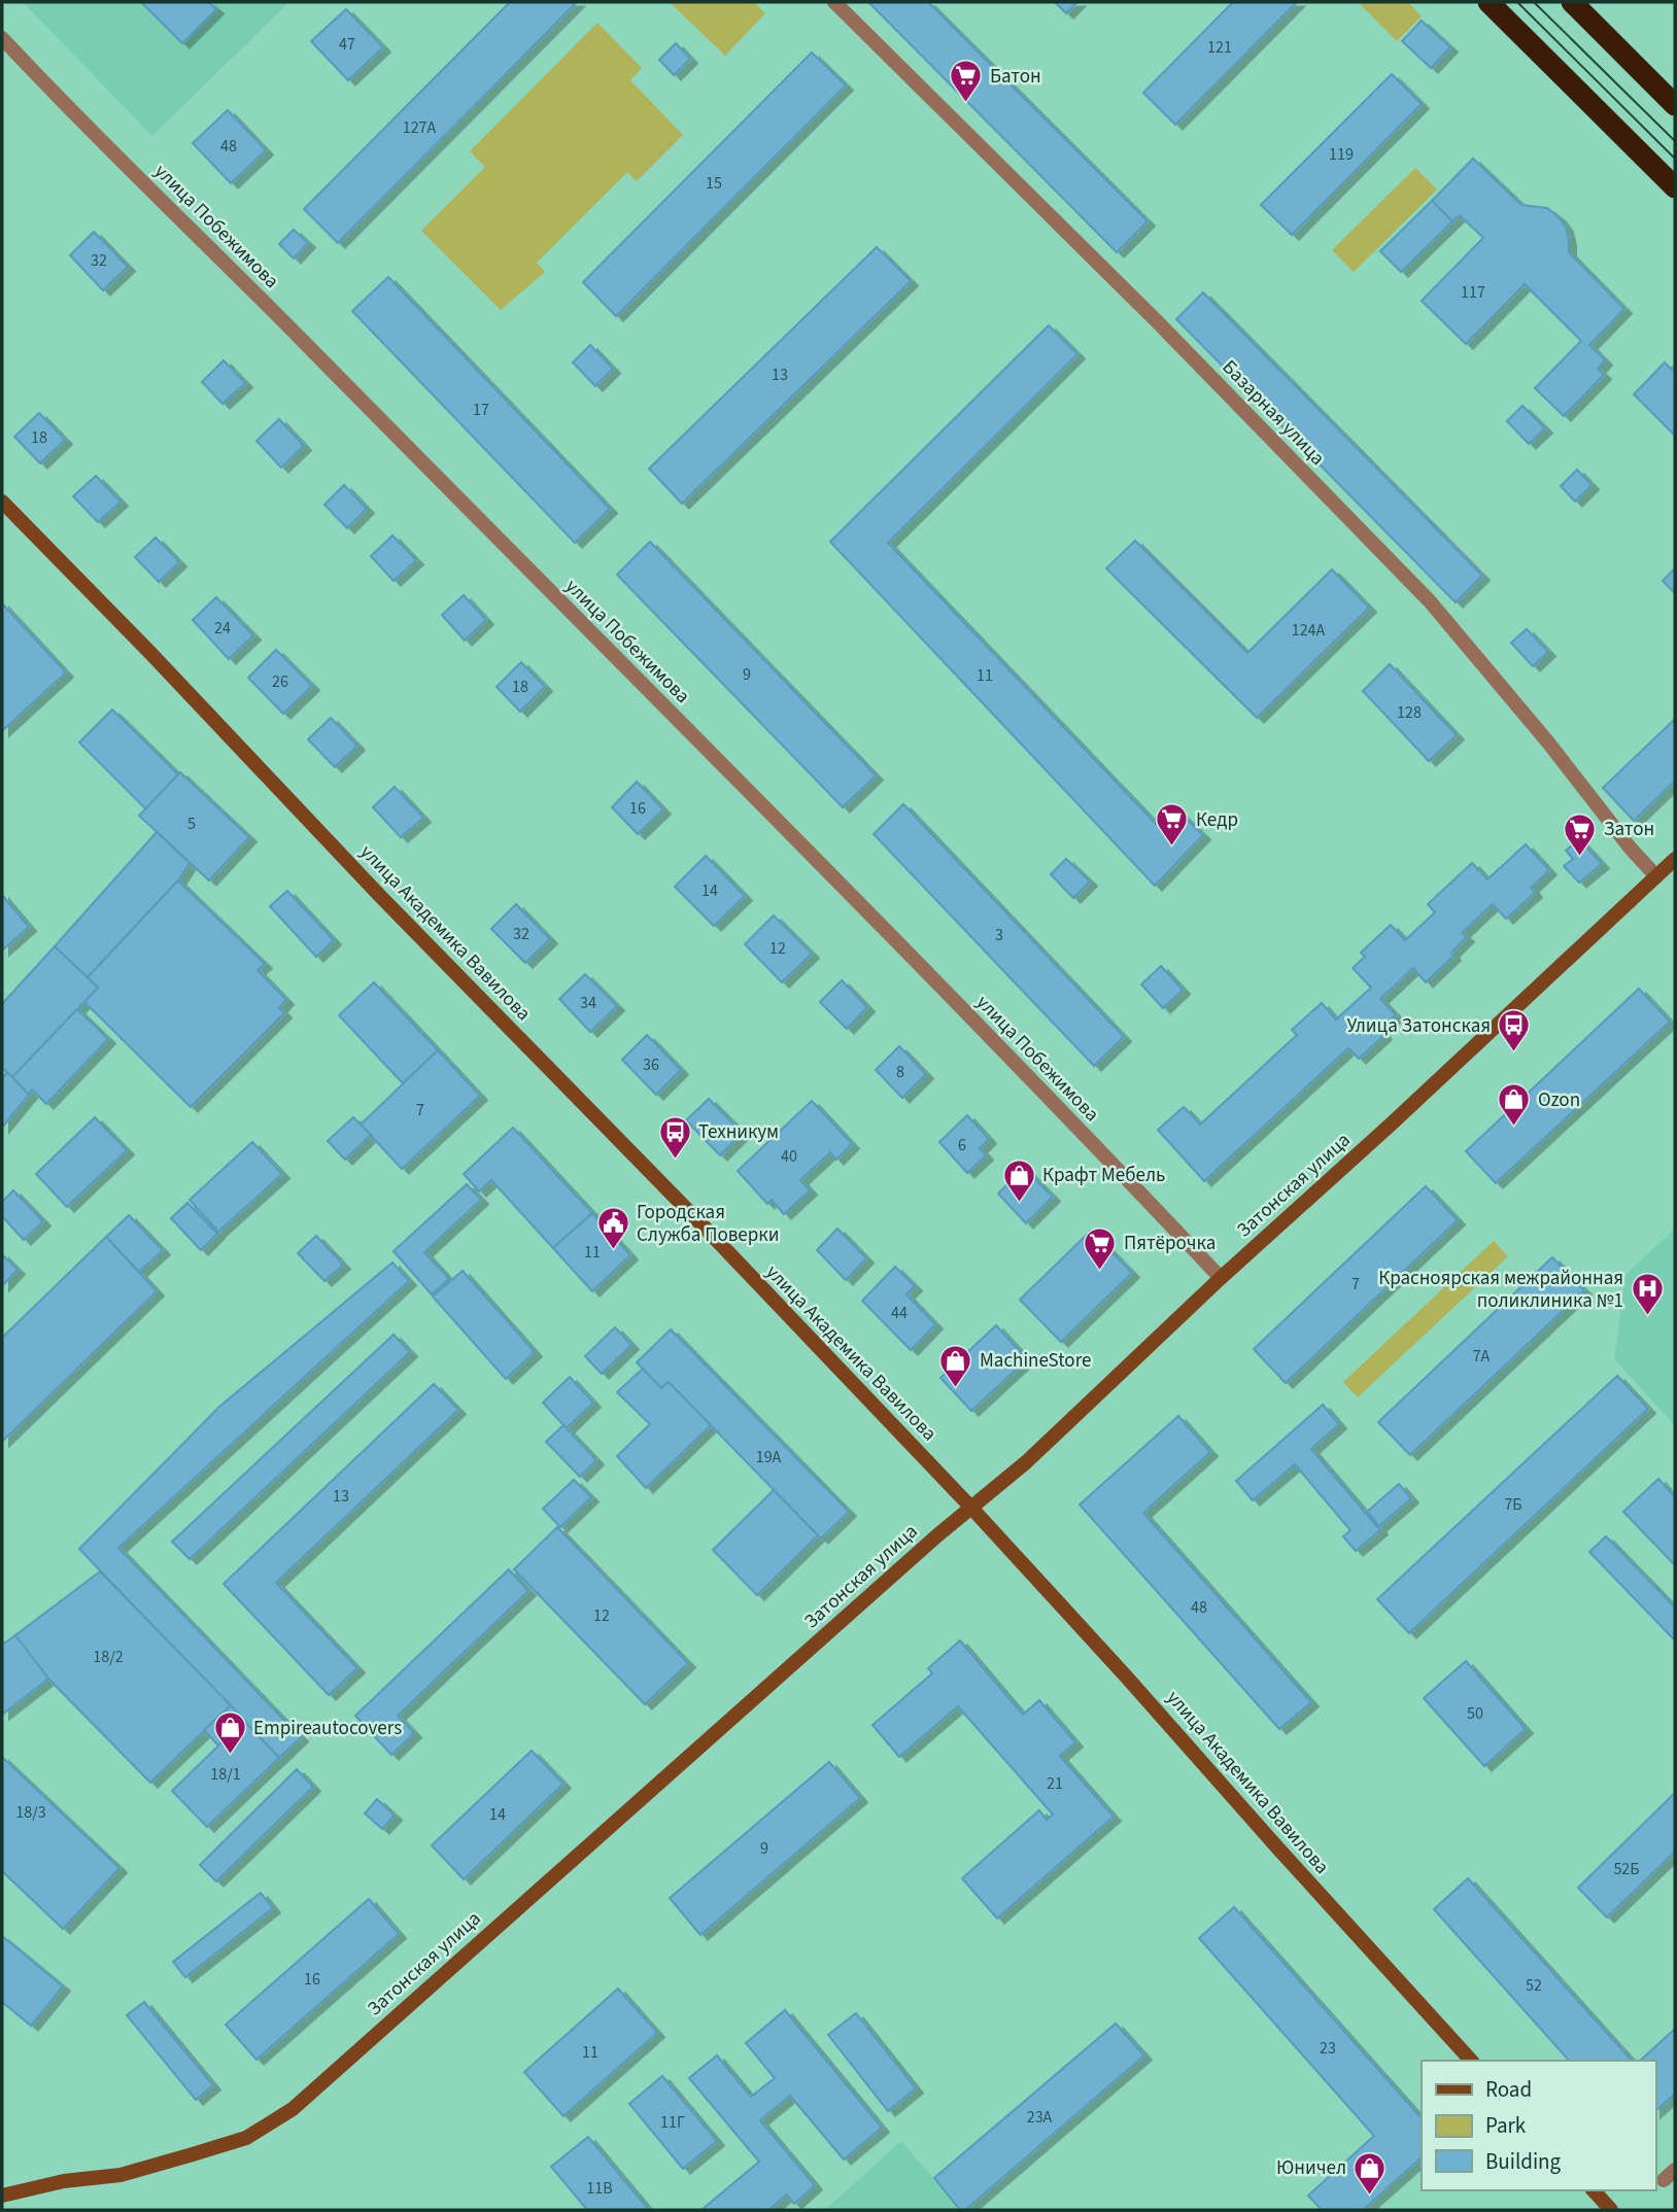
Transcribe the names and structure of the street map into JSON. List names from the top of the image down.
{
  "streets": {
    "street": [
      "улица Побежимова",
      "Базарная улица",
      "улица Академика Вавилова",
      "Затонская улица"
    ]
  },
  "crossings": [
    ["улица Побежимова", "Затонская улица"],
    ["Базарная улица", "Затонская улица"],
    ["улица Академика Вавилова", "Затонская улица"]
  ],
  "places": {
    "supermarket": [
      "Батон",
      "Кедр",
      "Затон",
      "Пятёрочка"
    ],
    "bus stop": ["Улица Затонская", "Техникум"],
    "shop": [
      "Ozon",
      "Крафт Мебель",
      "MachineStore",
      "Empireautocovers",
      "Юничел"
    ],
    "public building": ["Городская Служба Поверки"],
    "hospital": ["Красноярская межрайонная поликлиника №1"]
  },
  "house_numbers": [
    "47",
    "121",
    "127А",
    "48",
    "119",
    "15",
    "32",
    "117",
    "13",
    "17",
    "18",
    "24",
    "124А",
    "9",
    "11",
    "26",
    "18",
    "128",
    "16",
    "5",
    "14",
    "32",
    "3",
    "12",
    "34",
    "36",
    "8",
    "7",
    "6",
    "40",
    "11",
    "7",
    "44",
    "7А",
    "19А",
    "13",
    "7Б",
    "48",
    "12",
    "18/2",
    "50",
    "18/1",
    "21",
    "18/3",
    "14",
    "9",
    "52Б",
    "16",
    "52",
    "23",
    "11",
    "23А",
    "11Г",
    "11В"
  ],
  "legend": ["Road", "Park", "Building"]
}
